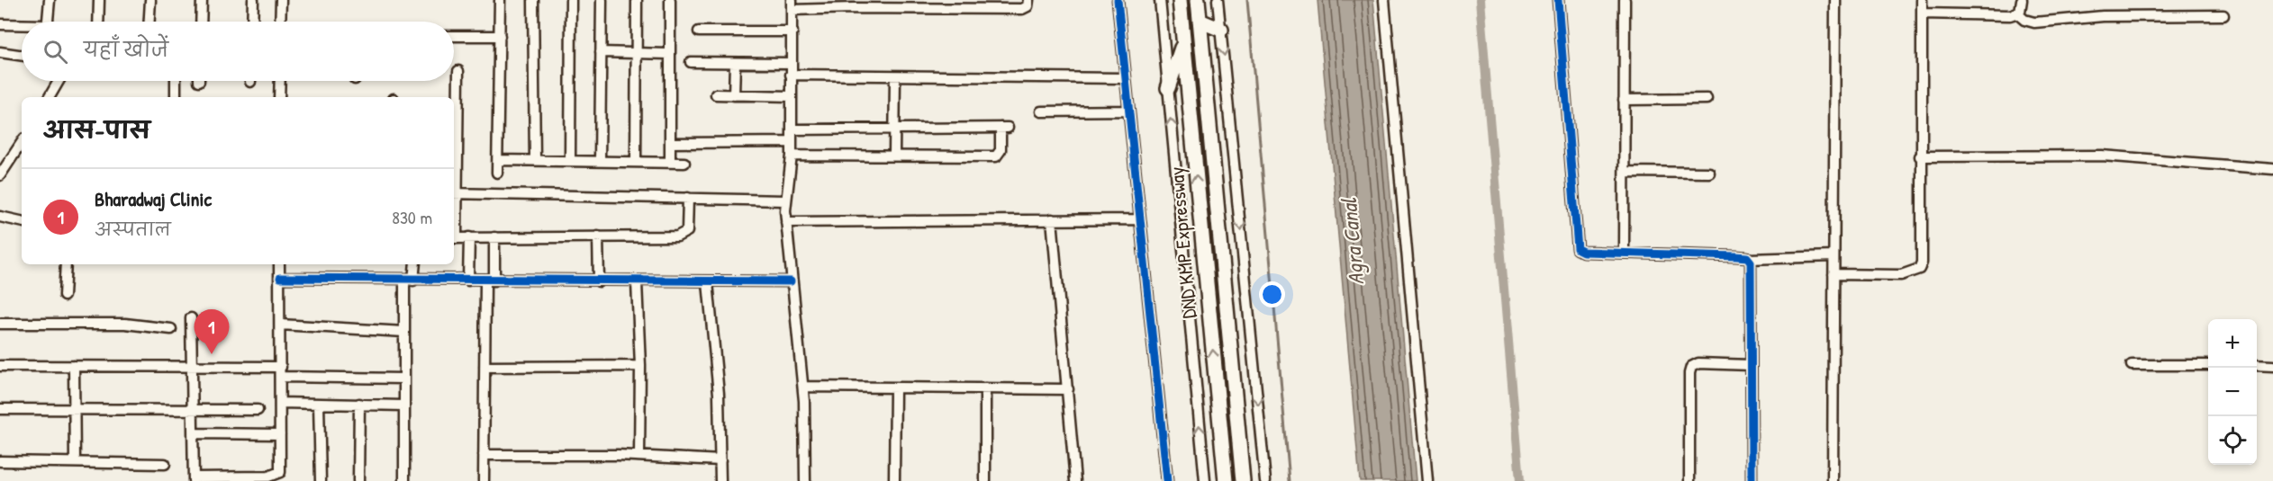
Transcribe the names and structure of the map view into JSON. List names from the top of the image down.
{
  "streets": {
    "highway": ["DND KMP Expressway"]
  },
  "water": ["Agra Canal"],
  "page": {
    "search": "यहाँ खोजें",
    "heading": "आस-पास",
    "list": [
      {
        "mark": "1",
        "name": "Bharadwaj Clinic",
        "note": "अस्पताल",
        "value": "830 m"
      }
    ],
    "pins": "1",
    "map_buttons": ["+", "−"]
  }
}
